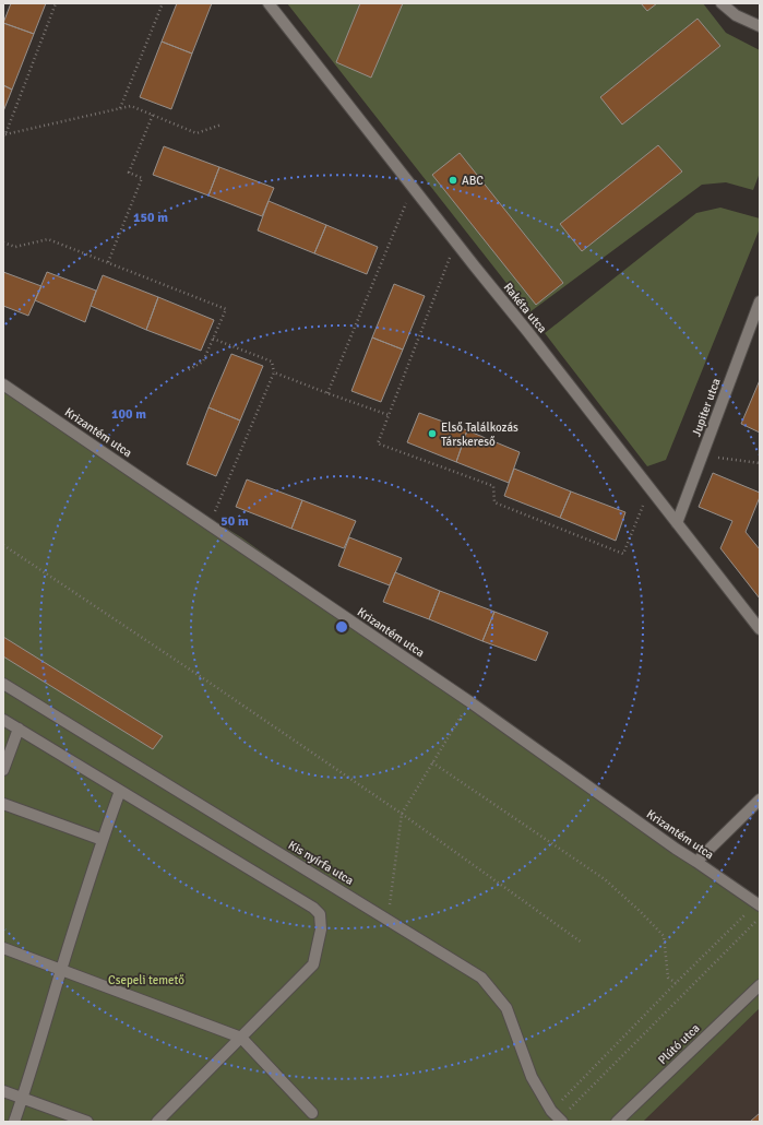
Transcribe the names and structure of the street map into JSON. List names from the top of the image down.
{
  "streets": {
    "street": [
      "Rakéta utca",
      "Jupiter utca",
      "Krizantém utca",
      "Kis nyírfa utca",
      "Plútó utca"
    ]
  },
  "crossings": [
    ["Rakéta utca", "Jupiter utca"]
  ],
  "parks": ["Csepeli temető"],
  "places": ["ABC", "Első Találkozás Társkereső"],
  "rings": ["150 m", "100 m", "50 m"]
}
